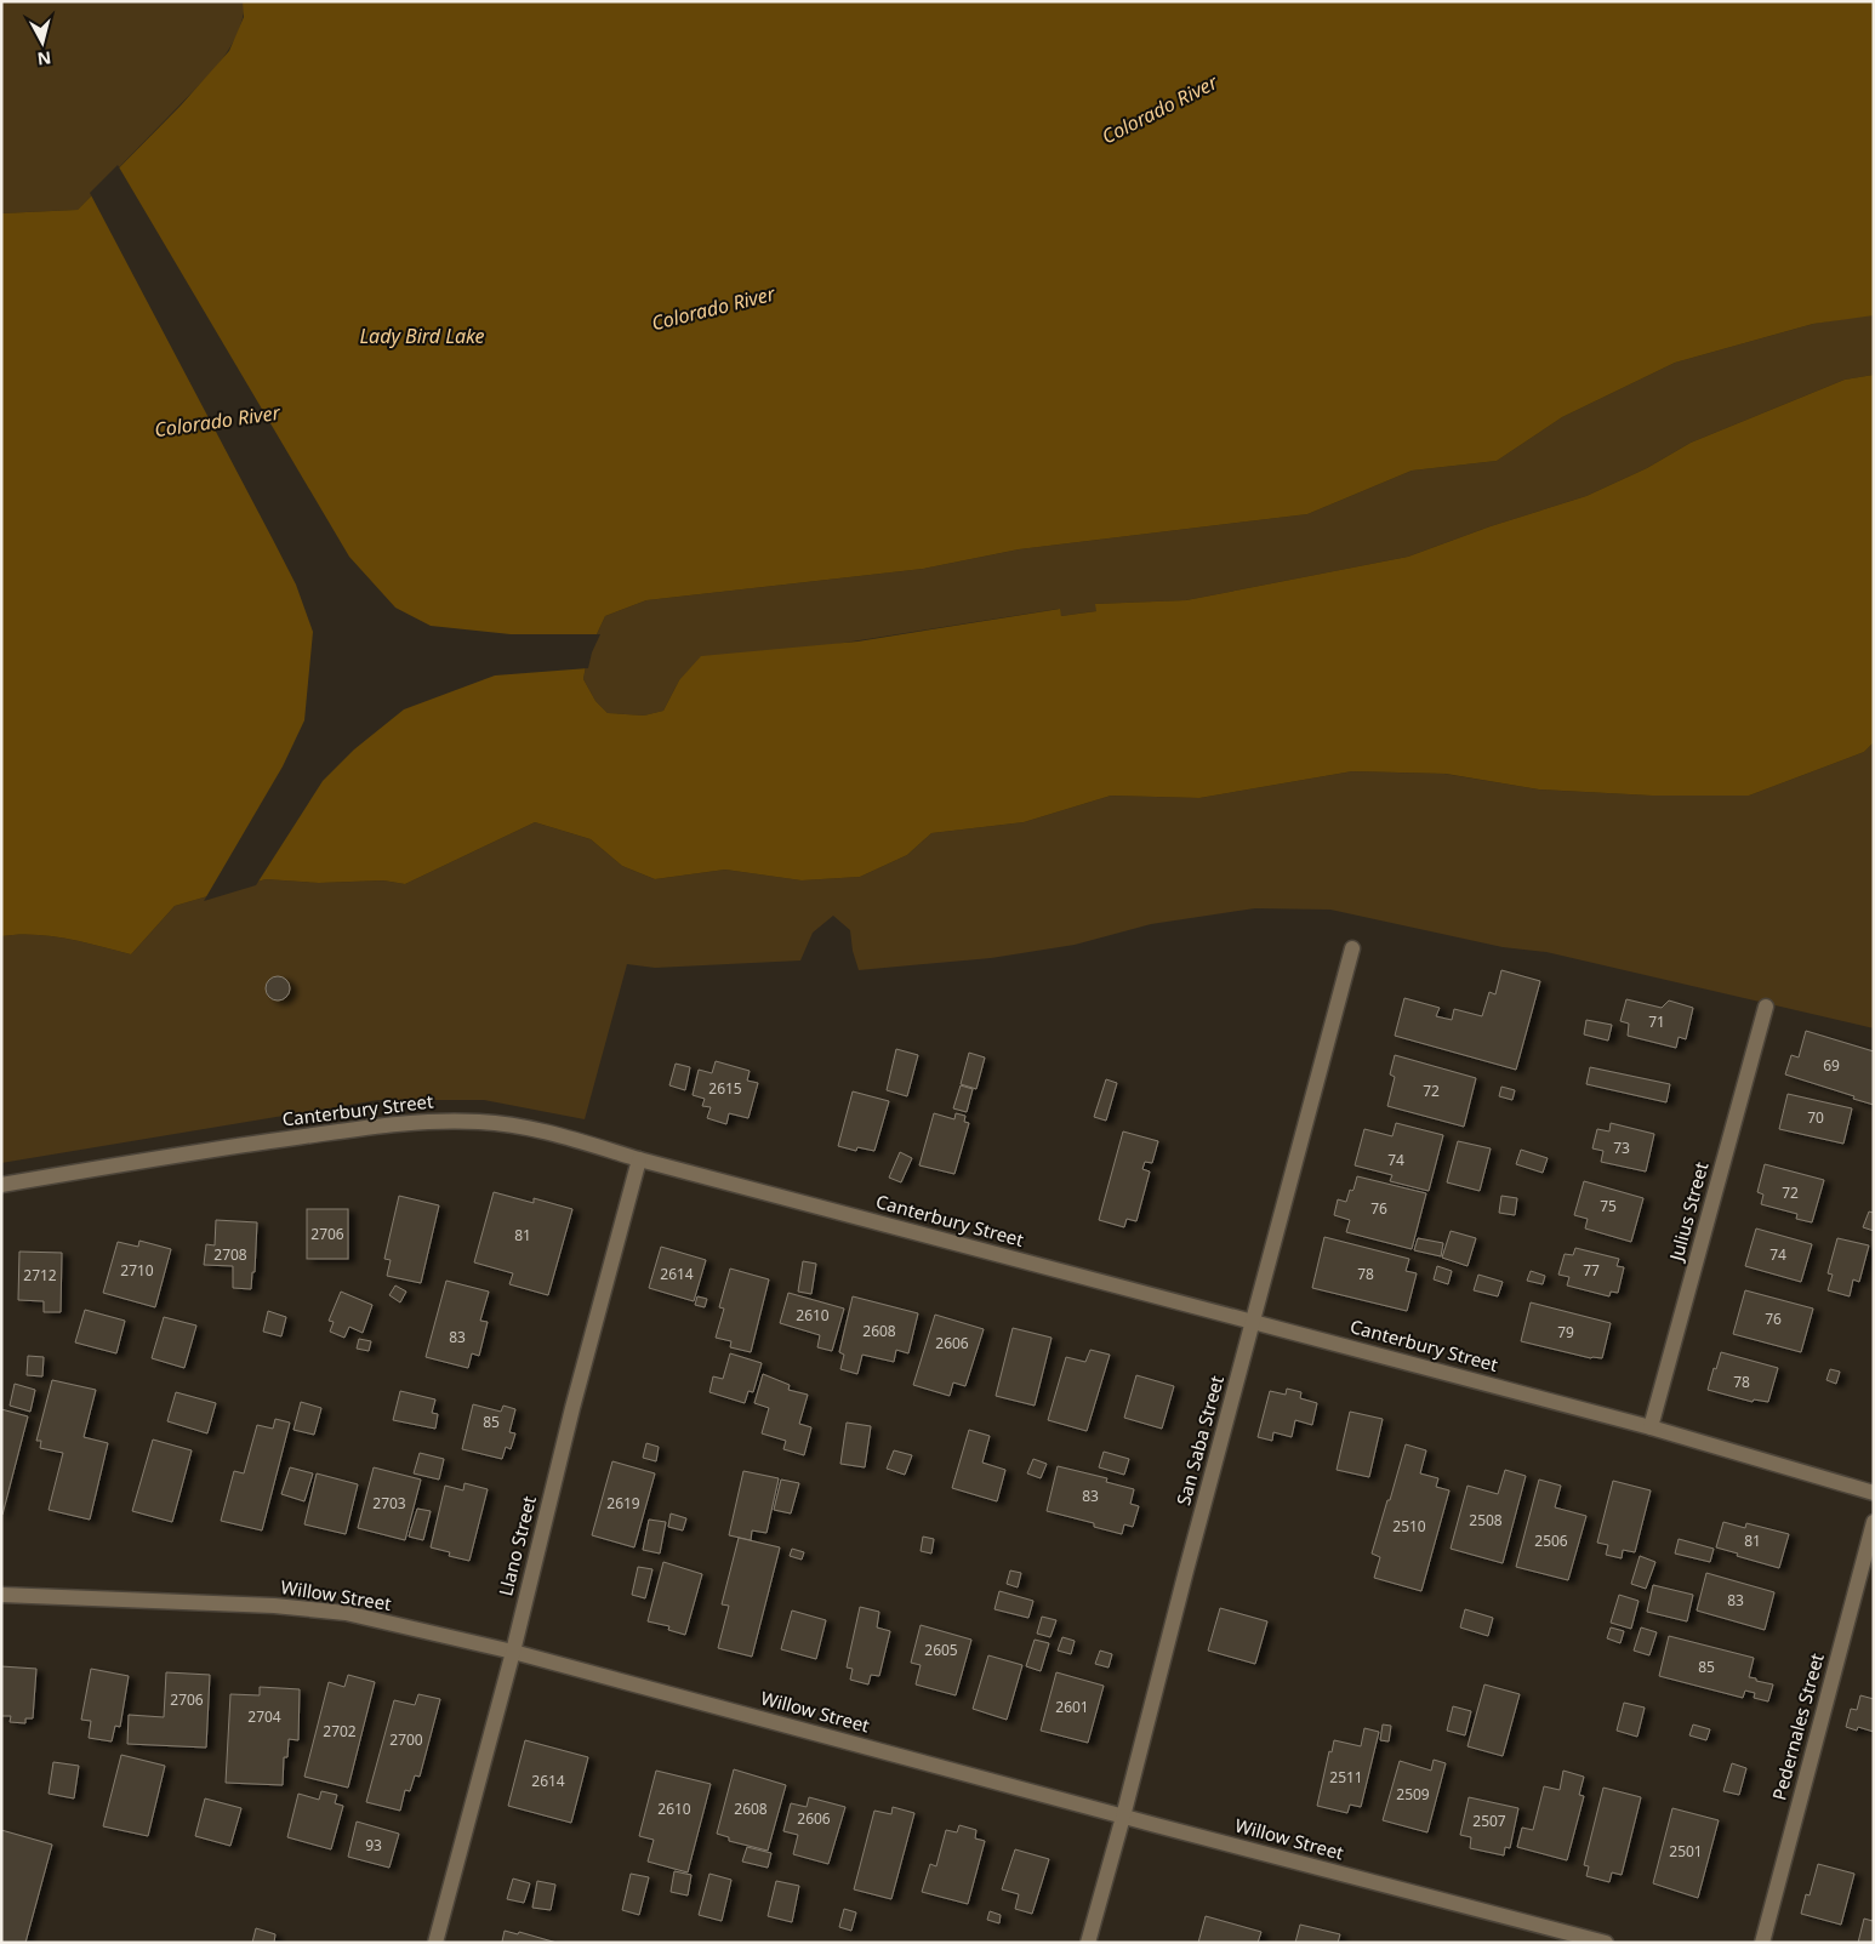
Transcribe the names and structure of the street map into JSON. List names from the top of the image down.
{
  "streets": {
    "street": [
      "Canterbury Street",
      "Julius Street",
      "San Saba Street",
      "Llano Street",
      "Willow Street",
      "Pedernales Street"
    ]
  },
  "crossings": [
    ["Canterbury Street", "Julius Street"],
    ["Canterbury Street", "San Saba Street"],
    ["Canterbury Street", "Llano Street"],
    ["San Saba Street", "Willow Street"],
    ["Llano Street", "Willow Street"]
  ],
  "water": ["Colorado River", "Lady Bird Lake"],
  "house_numbers": [
    "71",
    "69",
    "2615",
    "72",
    "70",
    "73",
    "74",
    "72",
    "75",
    "76",
    "2706",
    "81",
    "2708",
    "74",
    "2710",
    "77",
    "2614",
    "78",
    "2712",
    "2610",
    "76",
    "2608",
    "79",
    "83",
    "2606",
    "78",
    "85",
    "83",
    "2703",
    "2619",
    "2508",
    "2510",
    "2506",
    "81",
    "83",
    "2605",
    "85",
    "2706",
    "2601",
    "2704",
    "2702",
    "2700",
    "2511",
    "2614",
    "2509",
    "2610",
    "2608",
    "2606",
    "2507",
    "93",
    "2501"
  ],
  "north": "bottom"
}
